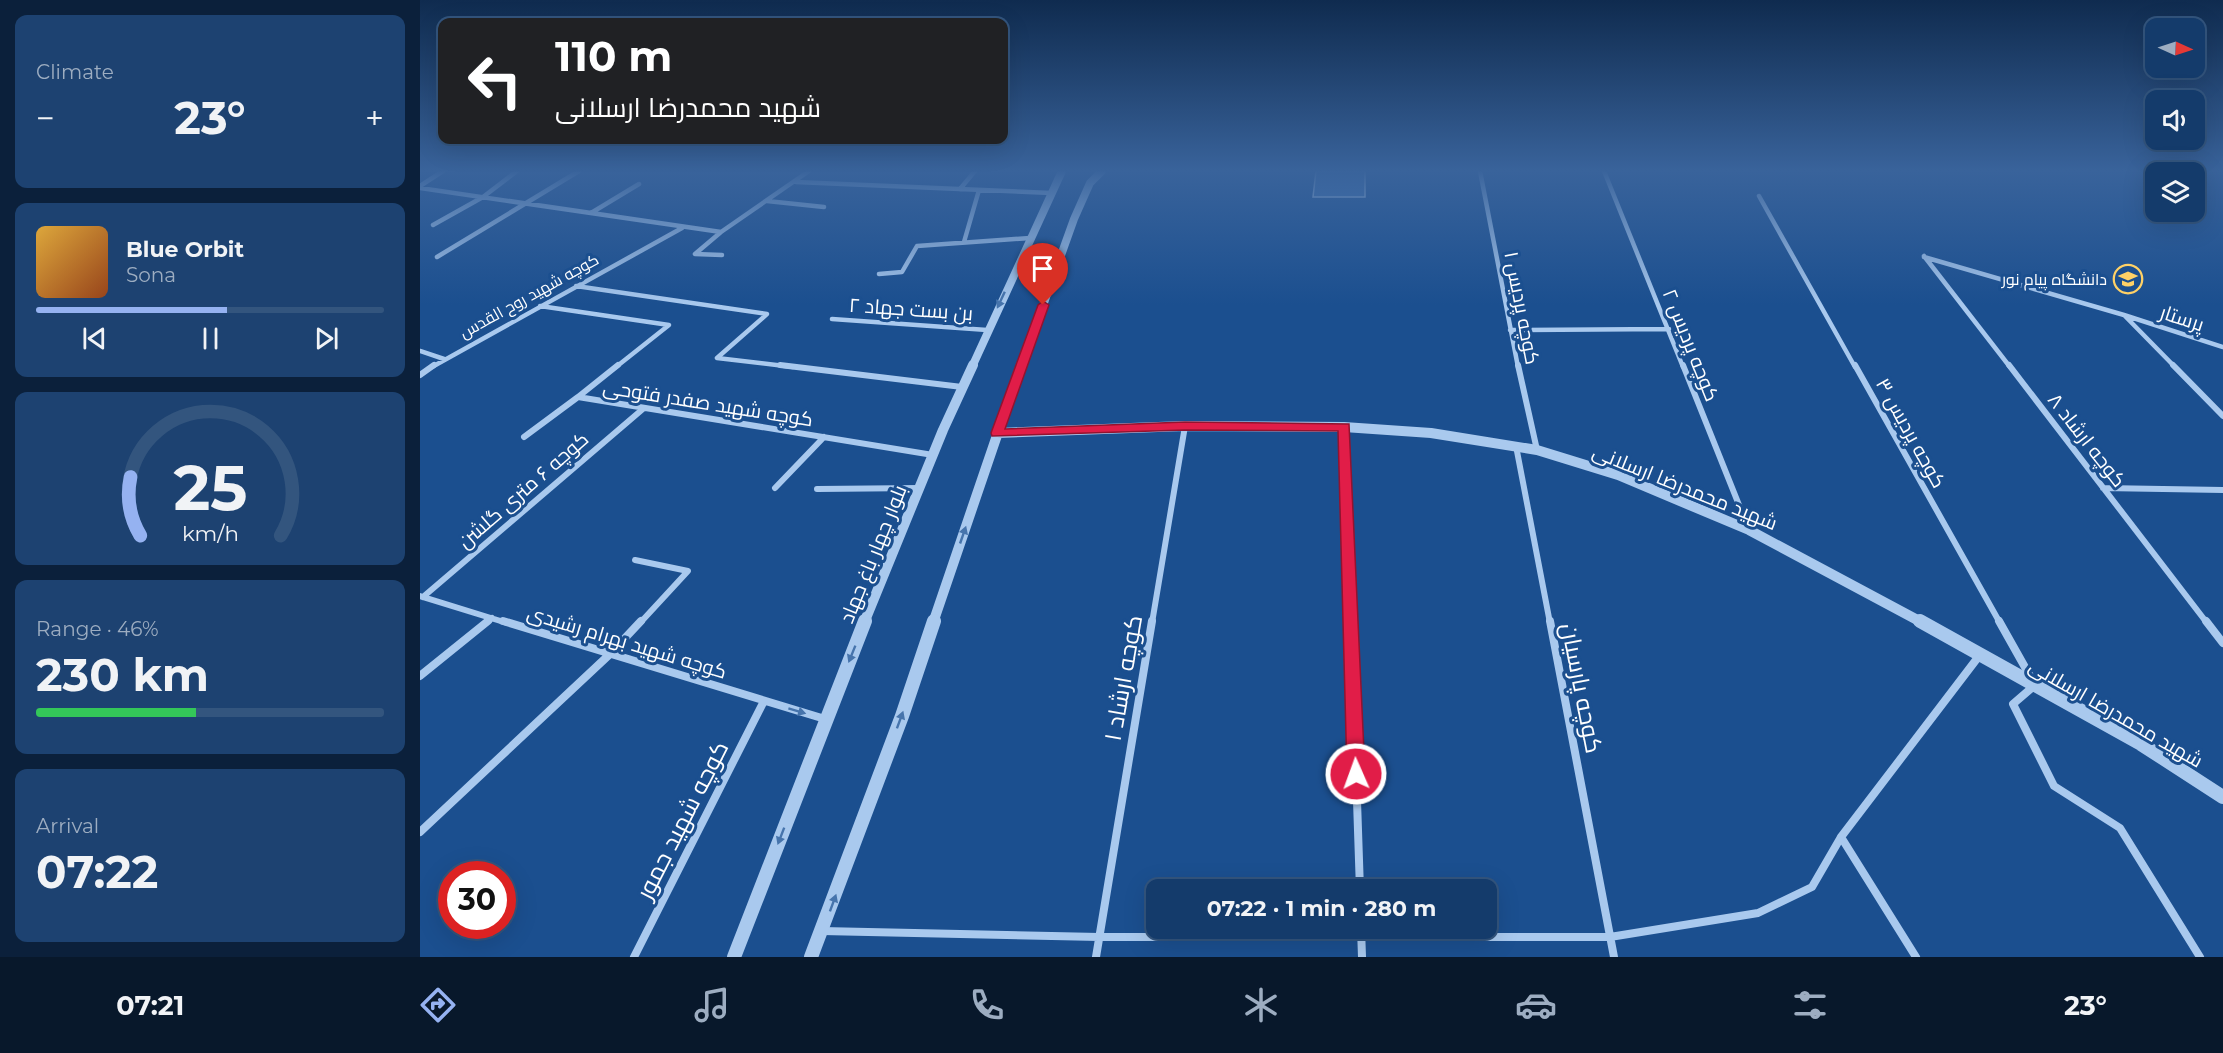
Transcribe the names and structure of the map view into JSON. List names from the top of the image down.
{
  "streets": {
    "street": [
      "کوچه شهید روح القدس",
      "کوچه پردیس ۱",
      "بن بست جهاد ۲",
      "پرستار",
      "کوچه پردیس ۲",
      "کوچه شهید صفدر فتوحی",
      "کوچه پردیس ۳",
      "کوچه ارشاد ۸",
      "شهید محمدرضا ارسلانی",
      "کوچه ۶ متری گلشن",
      "بلوار چهار باغ جهاد",
      "کوچه شهید بهرام رشیدی",
      "کوچه ارشاد ۱",
      "کوچه پارسیان",
      "کوچه شهید جمور"
    ]
  },
  "crossings": [
    ["کوچه شهید روح القدس", "کوچه شهید صفدر فتوحی"],
    ["کوچه پردیس ۱", "شهید محمدرضا ارسلانی"],
    ["بن بست جهاد ۲", "بلوار چهار باغ جهاد"],
    ["پرستار", "کوچه ارشاد ۸"],
    ["کوچه پردیس ۲", "شهید محمدرضا ارسلانی"],
    ["کوچه شهید صفدر فتوحی", "کوچه ۶ متری گلشن"],
    ["کوچه شهید صفدر فتوحی", "بلوار چهار باغ جهاد"],
    ["کوچه پردیس ۳", "شهید محمدرضا ارسلانی"],
    ["شهید محمدرضا ارسلانی", "کوچه ارشاد ۱"],
    ["شهید محمدرضا ارسلانی", "کوچه پارسیان"],
    ["کوچه ۶ متری گلشن", "کوچه شهید بهرام رشیدی"],
    ["بلوار چهار باغ جهاد", "کوچه شهید بهرام رشیدی"],
    ["کوچه شهید بهرام رشیدی", "کوچه شهید جمور"]
  ],
  "places": {
    "school or university": ["دانشگاه پیام نور"]
  },
  "north": "right",
  "page": {
    "tile": [
      "Climate",
      ["Range · 46%", "230 km"],
      ["Arrival", "07:22"]
    ],
    "turn": ["110 m", "شهید محمدرضا ارسلانی"],
    "heat": ["−", "23°", "+"],
    "song": ["Blue Orbit", "Sona"],
    "limit": "30",
    "trip": "07:22 · 1 min · 280 m",
    "tabs": ["07:21", "23°"],
    "gauge": ["25", "km/h"]
  }
}
